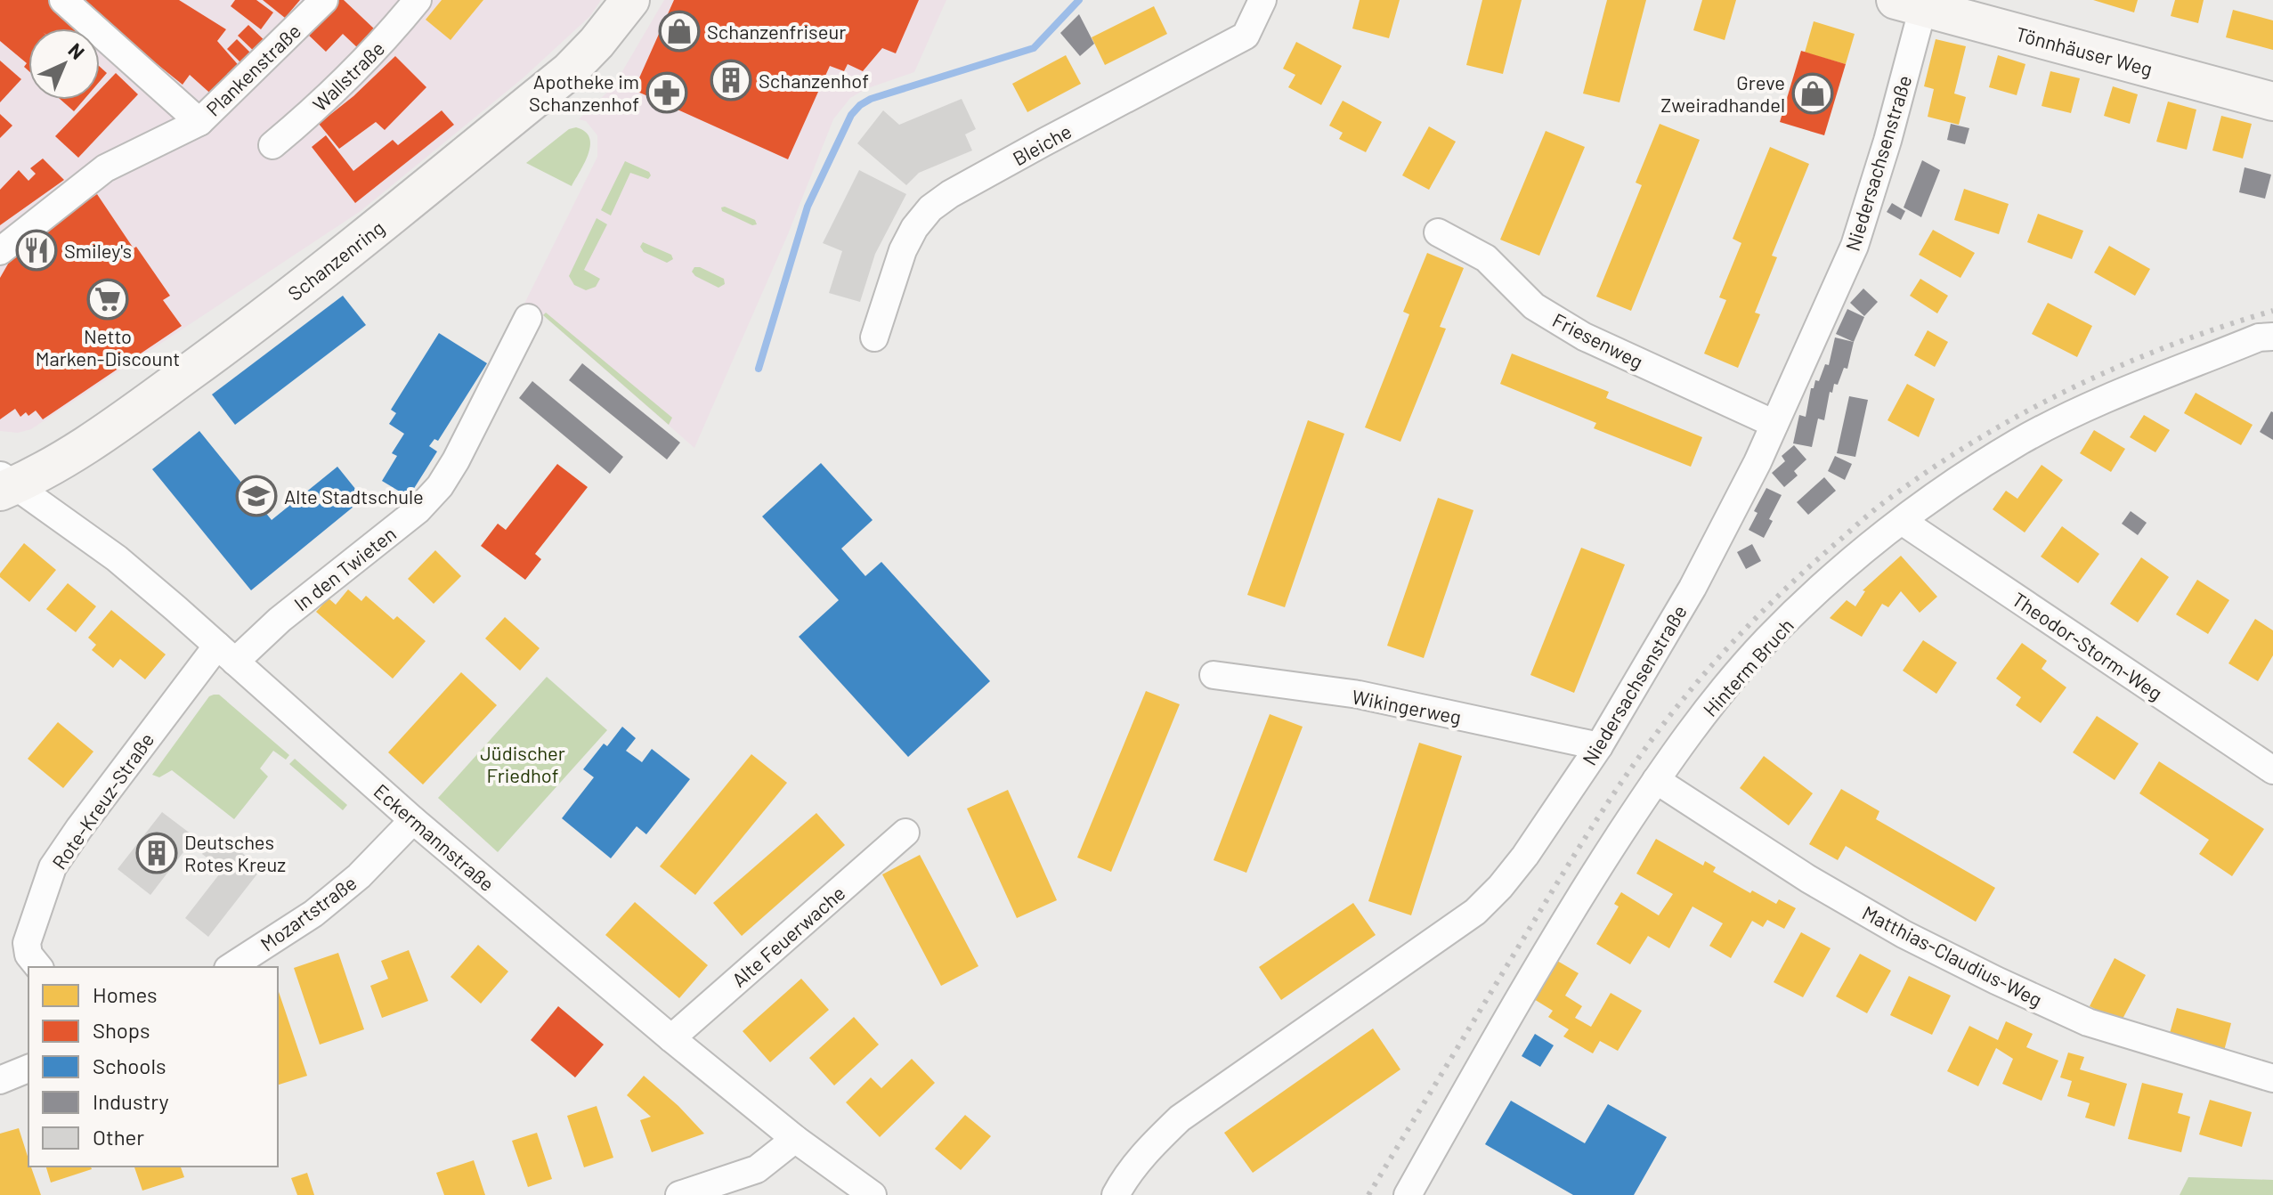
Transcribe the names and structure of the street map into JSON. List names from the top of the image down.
{
  "streets": {
    "main road": ["Tönnhäuser Weg", "Schanzenring"],
    "street": [
      "Plankenstraße",
      "Wallstraße",
      "Bleiche",
      "Niedersachsenstraße",
      "Friesenweg",
      "In den Twieten",
      "Theodor-Storm-Weg",
      "Hinterm Bruch",
      "Wikingerweg",
      "Rote-Kreuz-Straße",
      "Eckermannstraße",
      "Mozartstraße",
      "Alte Feuerwache",
      "Matthias-Claudius-Weg"
    ]
  },
  "crossings": [
    ["Tönnhäuser Weg", "Niedersachsenstraße"],
    ["Niedersachsenstraße", "Friesenweg"],
    ["Niedersachsenstraße", "Wikingerweg"],
    ["Schanzenring", "Eckermannstraße"],
    ["In den Twieten", "Rote-Kreuz-Straße"],
    ["In den Twieten", "Eckermannstraße"],
    ["Theodor-Storm-Weg", "Hinterm Bruch"],
    ["Hinterm Bruch", "Matthias-Claudius-Weg"],
    ["Rote-Kreuz-Straße", "Eckermannstraße"],
    ["Eckermannstraße", "Mozartstraße"],
    ["Eckermannstraße", "Alte Feuerwache"]
  ],
  "parks": ["Jüdischer Friedhof"],
  "places": {
    "shop": ["Schanzenfriseur", "Greve Zweiradhandel"],
    "building": ["Schanzenhof", "Deutsches Rotes Kreuz"],
    "pharmacy": ["Apotheke im Schanzenhof"],
    "restaurant": ["Smiley's"],
    "supermarket": ["Netto Marken-Discount"],
    "school or university": ["Alte Stadtschule"]
  },
  "legend": [
    "Homes",
    "Shops",
    "Schools",
    "Industry",
    "Other"
  ],
  "north": "top right"
}
